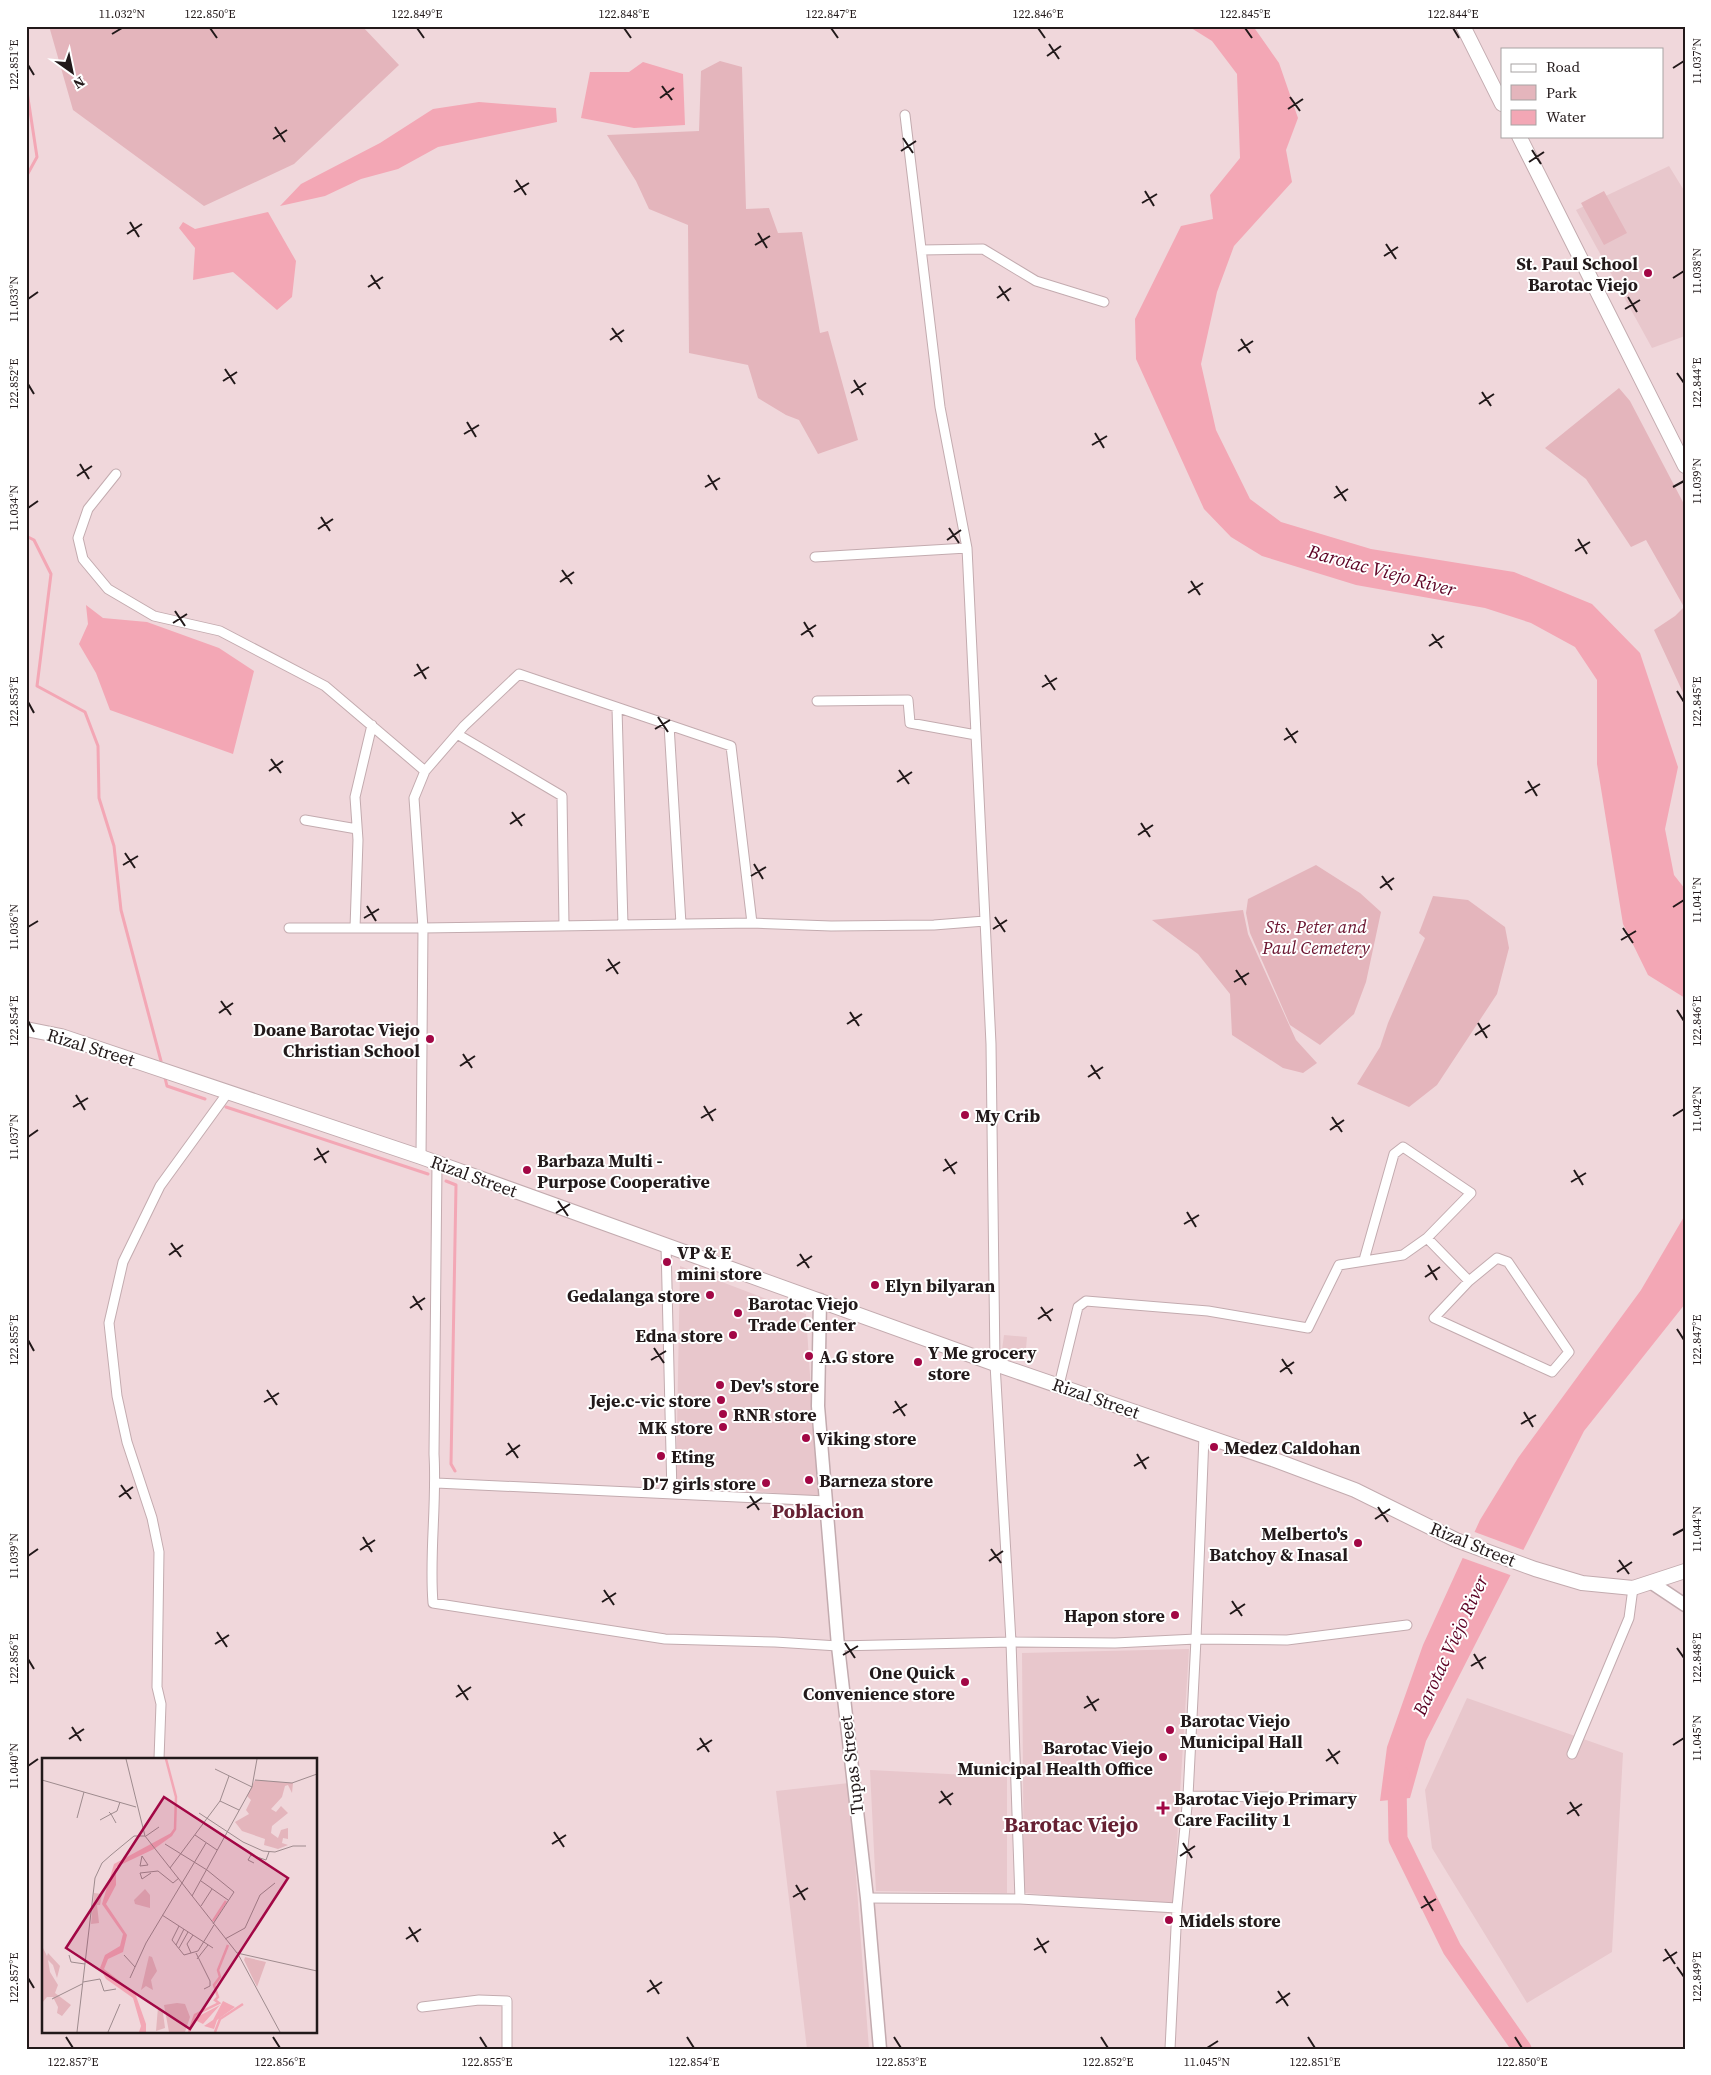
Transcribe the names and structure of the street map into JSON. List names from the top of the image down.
{
  "streets": {
    "main road": ["Rizal Street"],
    "street": ["Tupas Street"]
  },
  "crossings": [
    ["Rizal Street", "Tupas Street"]
  ],
  "districts": ["Poblacion", "Barotac Viejo"],
  "water": ["Barotac Viejo River"],
  "parks": ["Sts. Peter and Paul Cemetery"],
  "places": {
    "other": [
      "St. Paul School Barotac Viejo",
      "Doane Barotac Viejo Christian School",
      "My Crib",
      "Barbaza Multi - Purpose Cooperative",
      "VP & E mini store",
      "Elyn bilyaran",
      "Gedalanga store",
      "Barotac Viejo Trade Center",
      "Edna store",
      "A.G store",
      "Y Me grocery store",
      "Dev's store",
      "Jeje.c-vic store",
      "RNR store",
      "MK store",
      "Viking store",
      "Medez Caldohan",
      "Eting",
      "Barneza store",
      "D'7 girls store",
      "Melberto's Batchoy & Inasal",
      "Hapon store",
      "One Quick Convenience store",
      "Barotac Viejo Municipal Hall",
      "Barotac Viejo Municipal Health Office",
      "Midels store"
    ],
    "health": ["Barotac Viejo Primary Care Facility 1"]
  },
  "legend": ["Road", "Park", "Water"],
  "north": "bottom right",
  "coordinates": [
    "11.032°N",
    "122.850°E",
    "122.849°E",
    "122.848°E",
    "122.847°E",
    "122.846°E",
    "122.845°E",
    "122.844°E",
    "11.037°N",
    "122.851°E",
    "11.038°N",
    "11.033°N",
    "122.852°E",
    "11.039°N",
    "11.034°N",
    "122.853°E",
    "11.041°N",
    "11.036°N",
    "122.854°E",
    "11.042°N",
    "122.855°E",
    "11.044°N",
    "122.856°E",
    "11.045°N",
    "11.040°N",
    "122.857°E"
  ]
}
